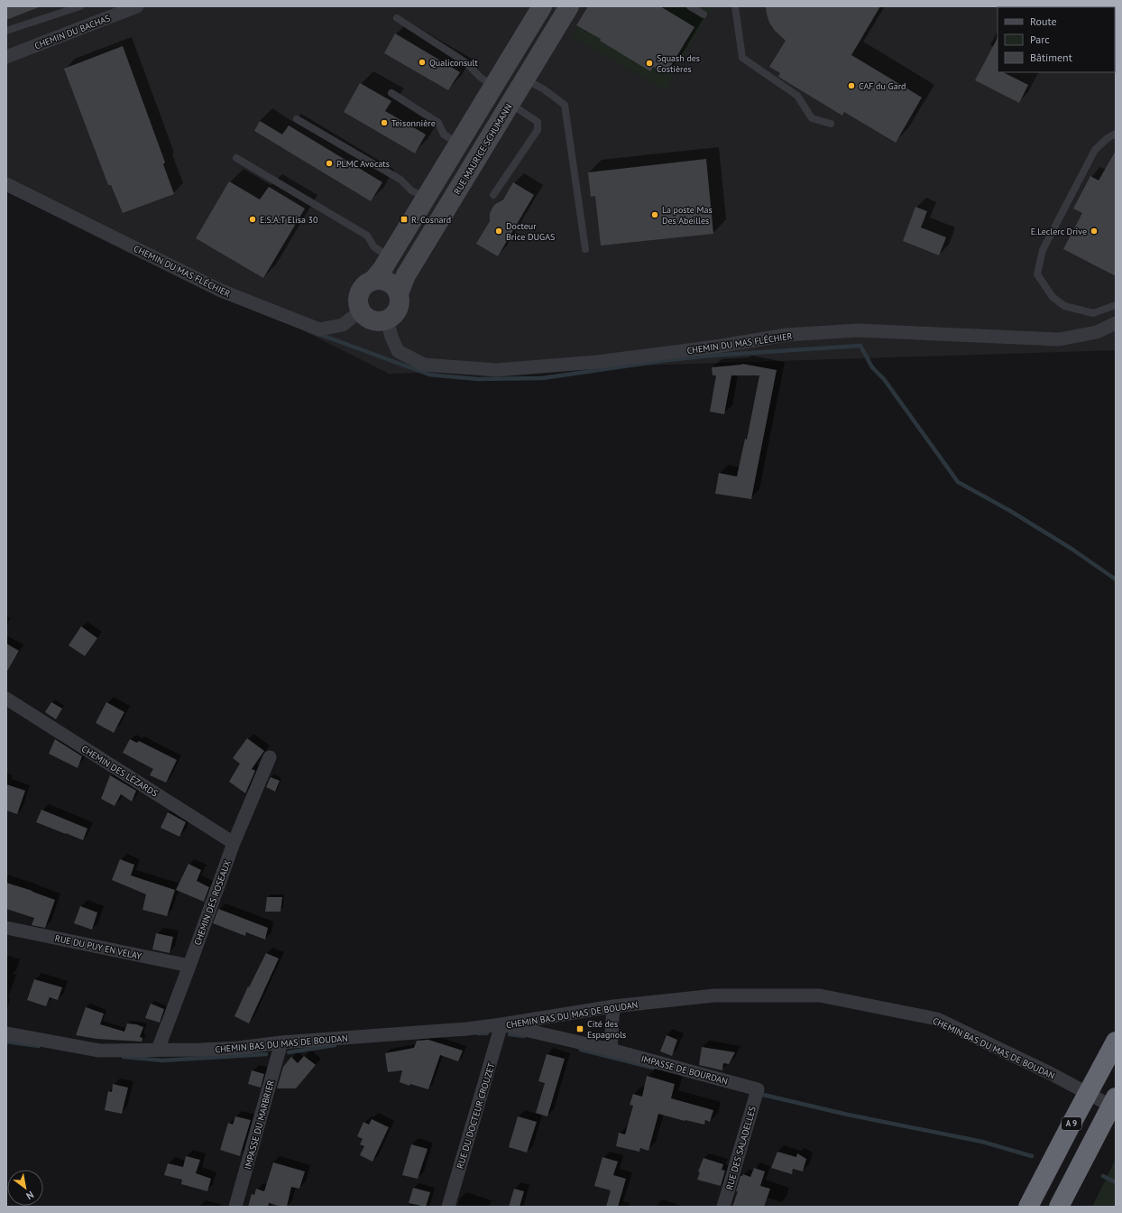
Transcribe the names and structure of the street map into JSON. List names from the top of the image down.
{
  "streets": {
    "highway": ["A 9"],
    "main road": ["RUE MAURICE SCHUMANN"],
    "street": [
      "CHEMIN DU BACHAS",
      "CHEMIN DU MAS FLÉCHIER",
      "CHEMIN DES LÉZARDS",
      "CHEMIN DES ROSEAUX",
      "RUE DU PUY EN VELAY",
      "CHEMIN BAS DU MAS DE BOUDAN",
      "IMPASSE DE BOURDAN",
      "RUE DU DOCTEUR CROUZET",
      "IMPASSE DU MARBRIER",
      "RUE DES SALADELLES"
    ]
  },
  "crossings": [
    ["RUE MAURICE SCHUMANN", "CHEMIN DU MAS FLÉCHIER"],
    ["CHEMIN DES LÉZARDS", "CHEMIN DES ROSEAUX"],
    ["CHEMIN DES ROSEAUX", "RUE DU PUY EN VELAY"],
    ["CHEMIN DES ROSEAUX", "CHEMIN BAS DU MAS DE BOUDAN"],
    ["CHEMIN BAS DU MAS DE BOUDAN", "IMPASSE DE BOURDAN"],
    ["CHEMIN BAS DU MAS DE BOUDAN", "RUE DU DOCTEUR CROUZET"],
    ["CHEMIN BAS DU MAS DE BOUDAN", "IMPASSE DU MARBRIER"],
    ["IMPASSE DE BOURDAN", "RUE DU DOCTEUR CROUZET"],
    ["IMPASSE DE BOURDAN", "RUE DES SALADELLES"]
  ],
  "places": {
    "other": [
      "Qualiconsult",
      "Squash des Costières",
      "CAF du Gard",
      "Teisonnière",
      "PLMC Avocats",
      "La poste Mas Des Abeilles",
      "E.S.A.T Elisa 30",
      "Docteur Brice DUGAS",
      "E.Leclerc Drive"
    ],
    "transit": ["R. Cosnard", "Cité des Espagnols"]
  },
  "legend": ["Route", "Parc", "Bâtiment"],
  "north": "bottom right"
}
